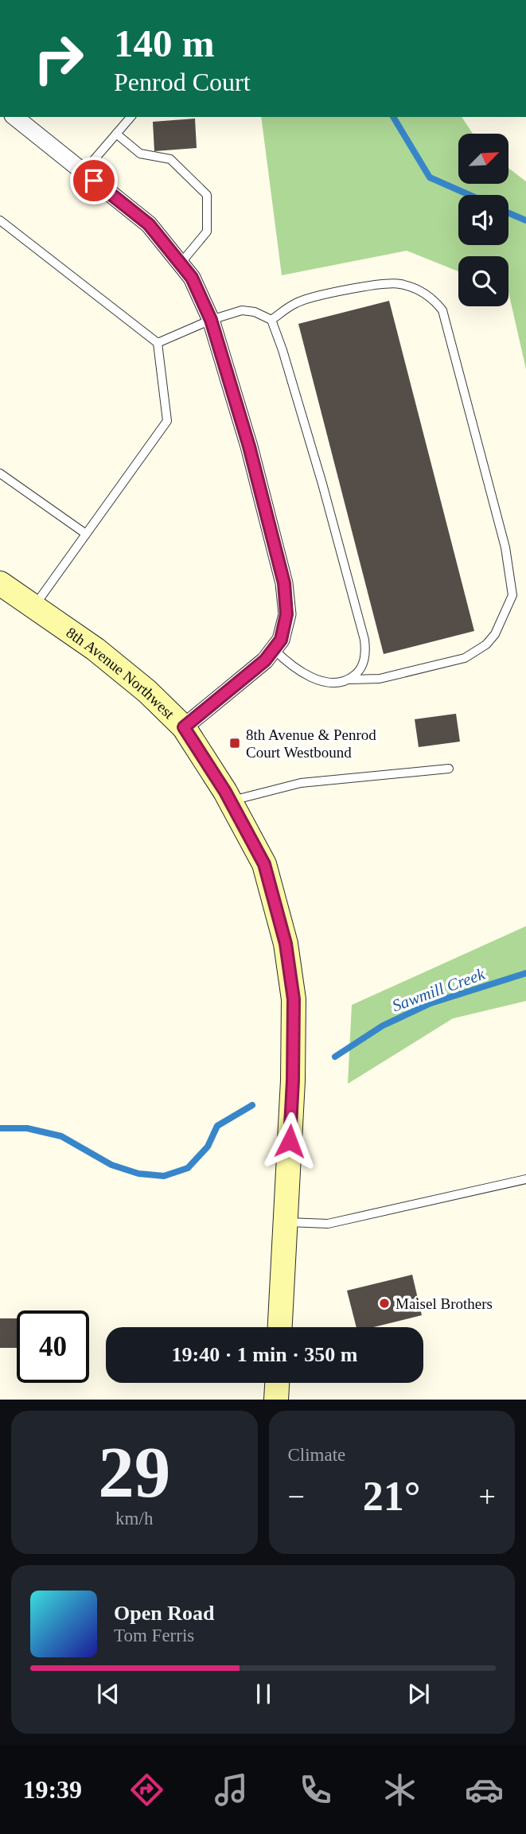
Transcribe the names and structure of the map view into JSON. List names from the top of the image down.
{
  "streets": {
    "street": ["8th Avenue Northwest"]
  },
  "water": ["Sawmill Creek"],
  "places": {
    "transit": ["8th Avenue & Penrod Court Westbound"],
    "other": ["Maisel Brothers"]
  },
  "north": "top right",
  "page": {
    "turn": ["140 m", "Penrod Court"],
    "limit": "40",
    "trip": "19:40 · 1 min · 350 m",
    "tile": [
      ["29", "km/h"],
      "Climate"
    ],
    "heat": ["−", "21°", "+"],
    "song": ["Open Road", "Tom Ferris"],
    "tabs": "19:39"
  }
}
